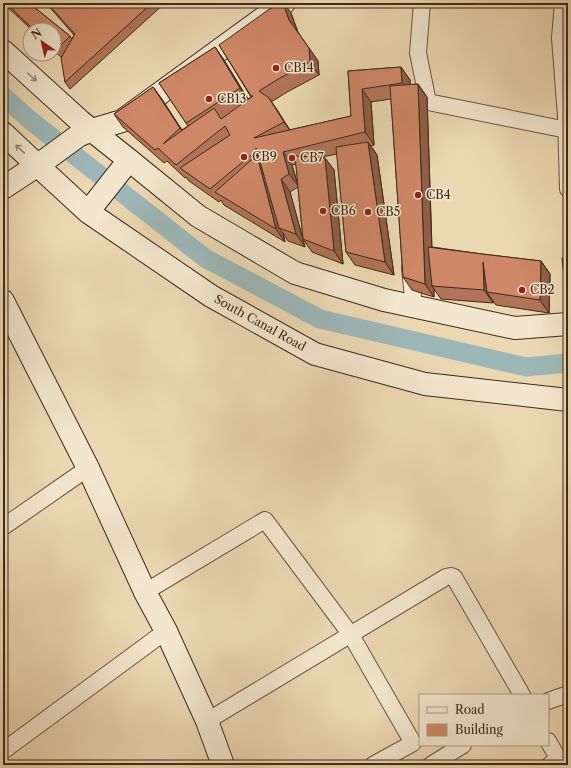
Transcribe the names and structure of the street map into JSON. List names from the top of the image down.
{
  "streets": {
    "main road": ["South Canal Road"]
  },
  "places": [
    "CB14",
    "CB13",
    "CB9",
    "CB7",
    "CB4",
    "CB6",
    "CB5",
    "CB2"
  ],
  "legend": ["Road", "Building"],
  "north": "top left"
}
